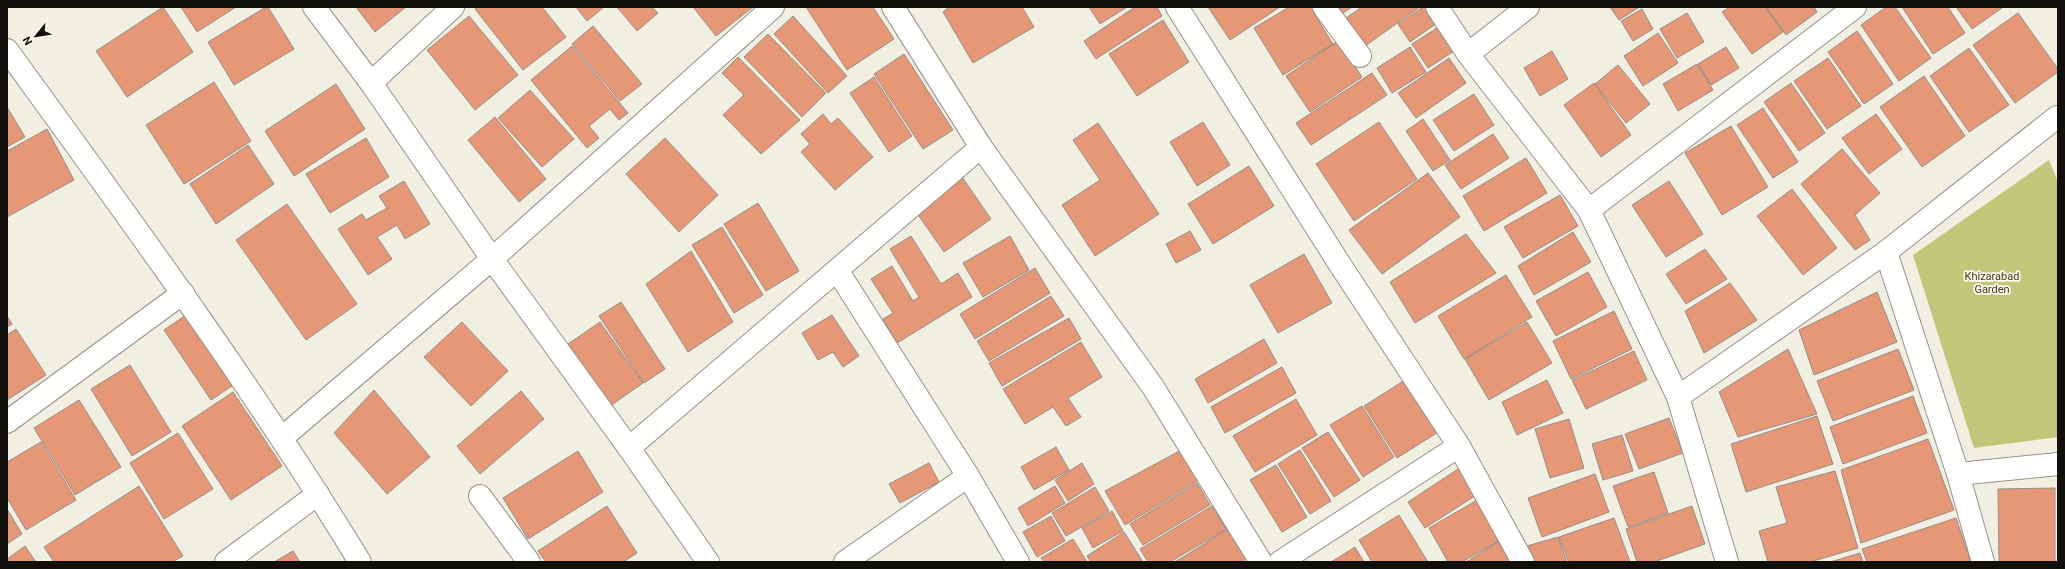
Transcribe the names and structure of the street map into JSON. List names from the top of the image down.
{
  "parks": ["Khizarabad Garden"],
  "north": "bottom left"
}
